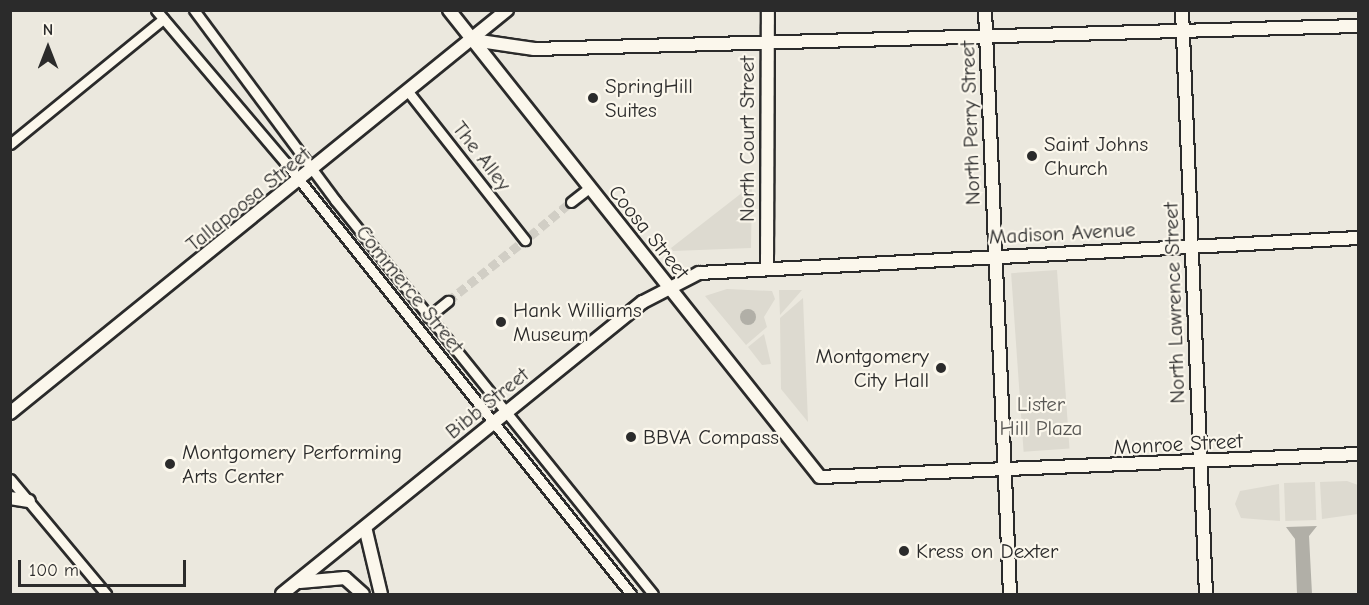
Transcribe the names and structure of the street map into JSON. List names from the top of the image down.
{
  "streets": {
    "main road": [
      "North Perry Street",
      "North Court Street",
      "Tallapoosa Street",
      "Coosa Street",
      "Madison Avenue",
      "North Lawrence Street",
      "Bibb Street",
      "Monroe Street"
    ],
    "street": ["The Alley", "Commerce Street"]
  },
  "crossings": [
    ["North Perry Street", "Madison Avenue"],
    ["North Perry Street", "Monroe Street"],
    ["North Court Street", "Madison Avenue"],
    ["North Court Street", "Bibb Street"],
    ["The Alley", "Tallapoosa Street"],
    ["Tallapoosa Street", "Coosa Street"],
    ["Tallapoosa Street", "Commerce Street"],
    ["Coosa Street", "Bibb Street"],
    ["Coosa Street", "Monroe Street"],
    ["Madison Avenue", "North Lawrence Street"],
    ["Madison Avenue", "Bibb Street"],
    ["Commerce Street", "Bibb Street"],
    ["North Lawrence Street", "Monroe Street"]
  ],
  "parks": ["Lister Hill Plaza"],
  "places": [
    "SpringHill Suites",
    "Saint Johns Church",
    "Hank Williams Museum",
    "Montgomery City Hall",
    "BBVA Compass",
    "Montgomery Performing Arts Center",
    "Kress on Dexter"
  ],
  "scale_bar": "100 m",
  "north": "top"
}
